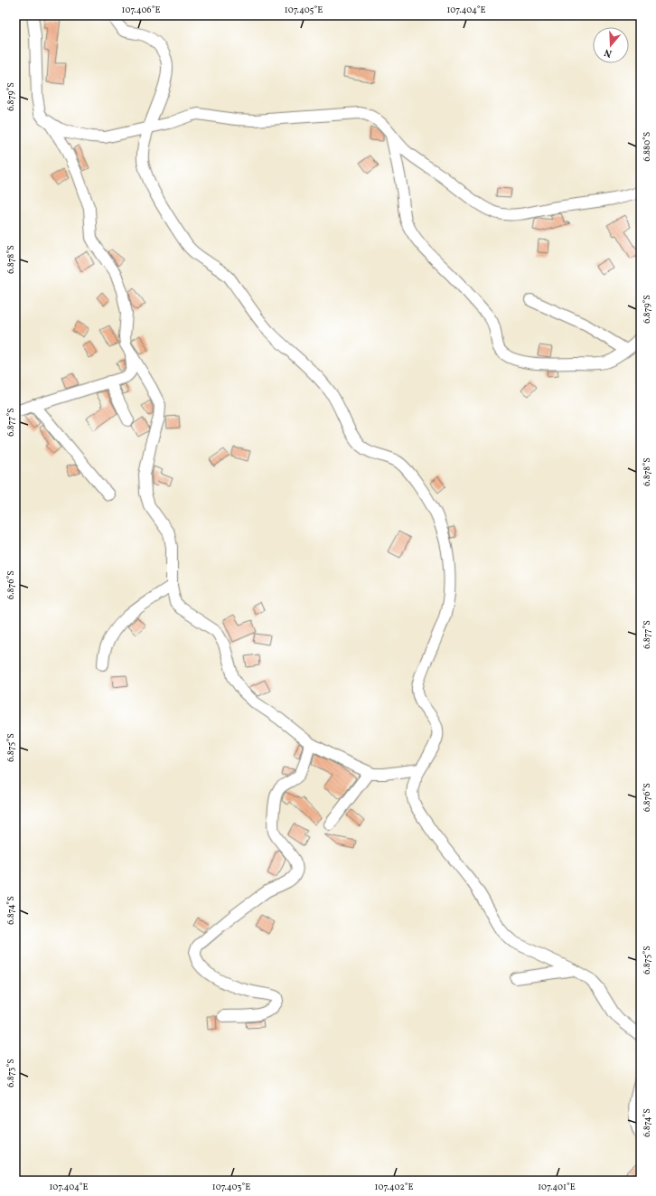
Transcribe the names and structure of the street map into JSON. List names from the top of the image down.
{
  "north": "bottom",
  "coordinates": [
    "107.406°E",
    "107.405°E",
    "107.404°E",
    "6.879°S",
    "6.880°S",
    "6.878°S",
    "6.877°S",
    "6.876°S",
    "6.875°S",
    "6.874°S",
    "6.873°S",
    "107.403°E",
    "107.402°E",
    "107.401°E"
  ]
}
